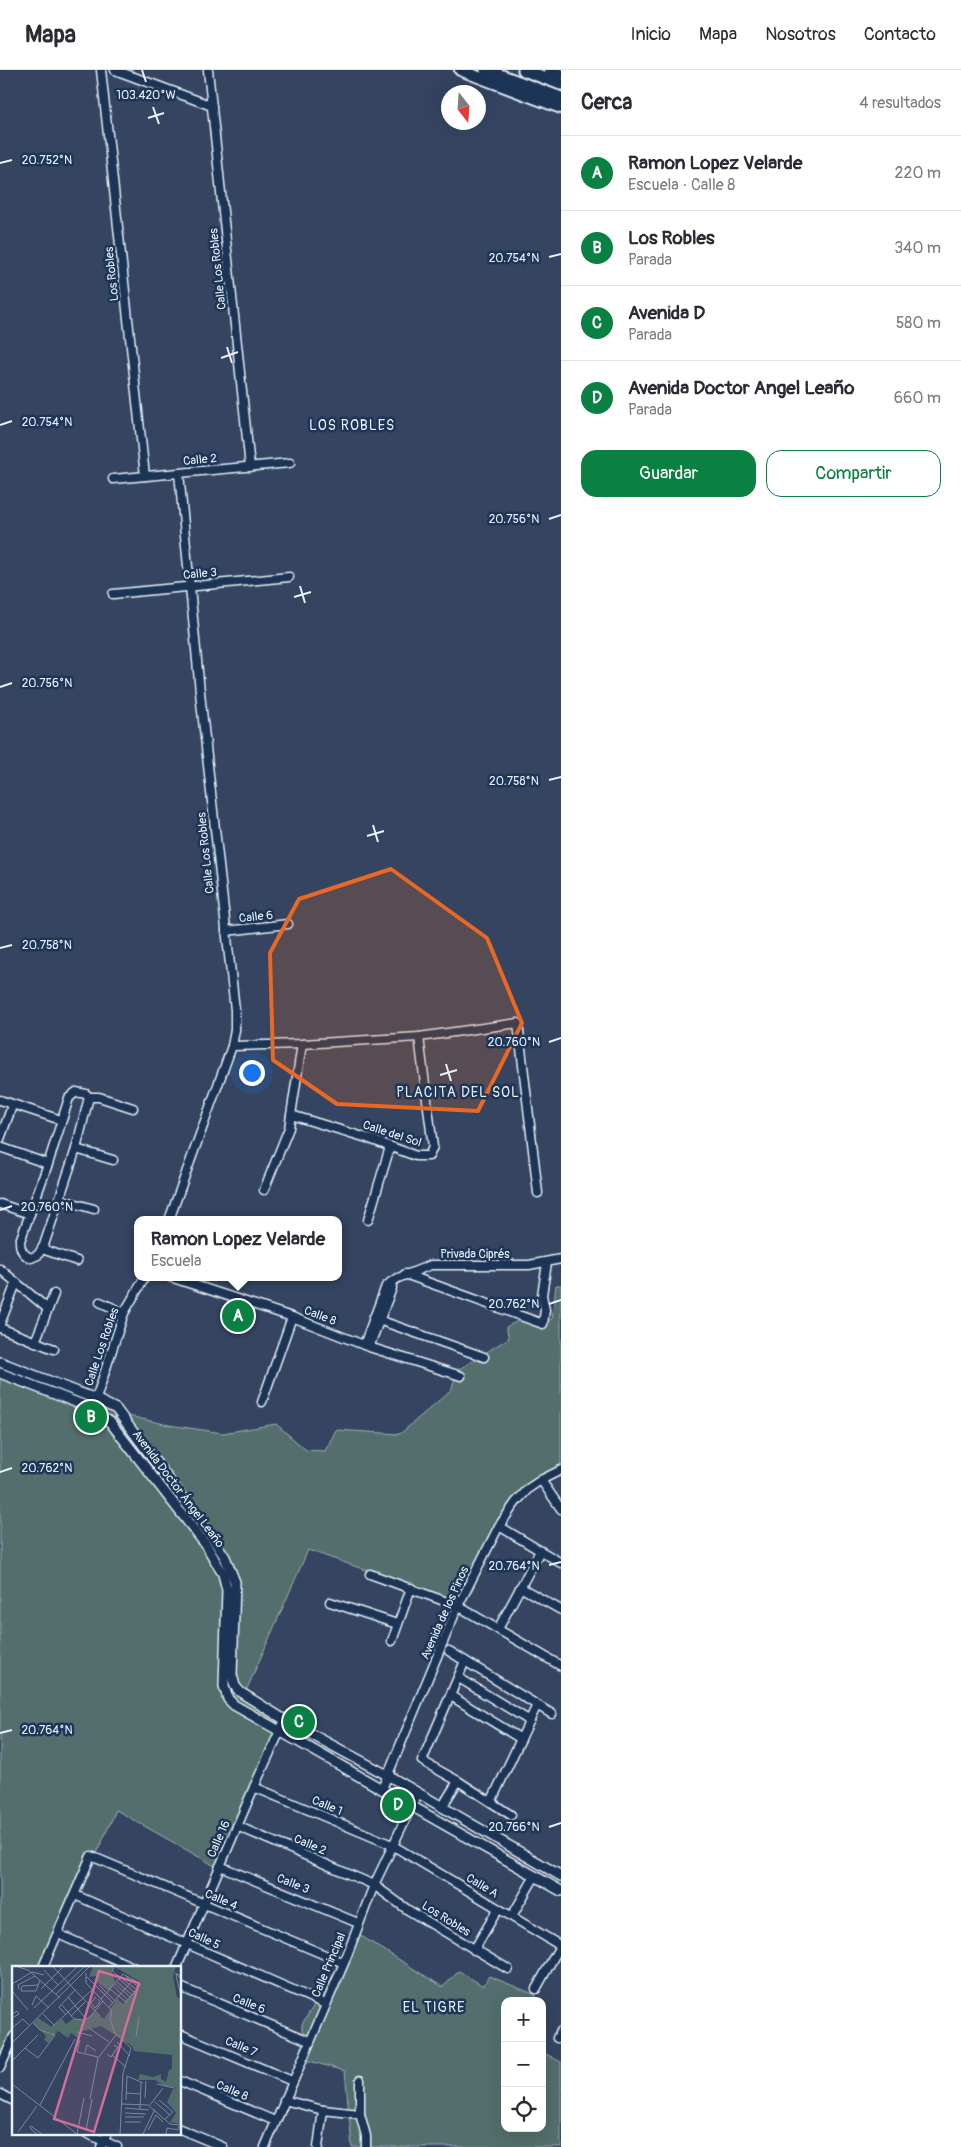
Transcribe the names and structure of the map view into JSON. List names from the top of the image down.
{
  "streets": {
    "street": [
      "Calle Los Robles",
      "Los Robles",
      "Calle 2",
      "Calle 3",
      "Calle 6",
      "Calle del Sol",
      "Privada Ciprés",
      "Calle 8",
      "Avenida Doctor Ángel Leaño",
      "Avenida de los Pinos",
      "Calle 1",
      "Calle 16",
      "Calle A",
      "Calle 4",
      "Calle 5",
      "Calle Principal",
      "Calle 7"
    ]
  },
  "crossings": [
    ["Calle Los Robles", "Calle 2"],
    ["Calle Los Robles", "Calle 3"],
    ["Calle Los Robles", "Calle 6"],
    ["Calle Los Robles", "Avenida Doctor Ángel Leaño"],
    ["Los Robles", "Calle 2"],
    ["Los Robles", "Calle Principal"],
    ["Calle 2", "Calle 16"],
    ["Calle 2", "Calle Principal"],
    ["Calle 3", "Calle 16"],
    ["Calle 3", "Calle Principal"],
    ["Calle 6", "Calle Principal"],
    ["Privada Ciprés", "Calle 8"],
    ["Calle 8", "Calle Principal"],
    ["Avenida Doctor Ángel Leaño", "Avenida de los Pinos"],
    ["Avenida Doctor Ángel Leaño", "Calle 16"],
    ["Avenida Doctor Ángel Leaño", "Calle Principal"],
    ["Calle 1", "Calle 16"],
    ["Calle 1", "Calle A"],
    ["Calle 1", "Calle Principal"],
    ["Calle 16", "Calle 4"],
    ["Calle 16", "Calle 5"],
    ["Calle A", "Calle Principal"],
    ["Calle 4", "Calle 5"],
    ["Calle 4", "Calle Principal"],
    ["Calle 5", "Calle Principal"],
    ["Calle Principal", "Calle 7"]
  ],
  "districts": ["LOS ROBLES", "PLACITA DEL SOL", "EL TIGRE"],
  "north": "bottom",
  "page": {
    "header": "Mapa",
    "nav": [
      "Inicio",
      "Mapa",
      "Nosotros",
      "Contacto"
    ],
    "heading": ["Cerca", "4 resultados"],
    "list": [
      {
        "mark": "A",
        "name": "Ramon Lopez Velarde",
        "note": "Escuela · Calle 8",
        "value": "220 m"
      },
      {
        "mark": "B",
        "name": "Los Robles",
        "note": "Parada",
        "value": "340 m"
      },
      {
        "mark": "C",
        "name": "Avenida D",
        "note": "Parada",
        "value": "580 m"
      },
      {
        "mark": "D",
        "name": "Avenida Doctor Angel Leaño",
        "note": "Parada",
        "value": "660 m"
      }
    ],
    "buttons": ["Guardar", "Compartir"],
    "popup": ["Ramon Lopez Velarde", "Escuela"],
    "pins": [
      "A",
      "B",
      "C",
      "D"
    ],
    "map_buttons": ["+", "−"]
  },
  "coordinates": [
    "103.420°W",
    "20.752°N",
    "20.754°N",
    "20.756°N",
    "20.758°N",
    "20.760°N",
    "20.762°N",
    "20.764°N",
    "20.766°N"
  ]
}
